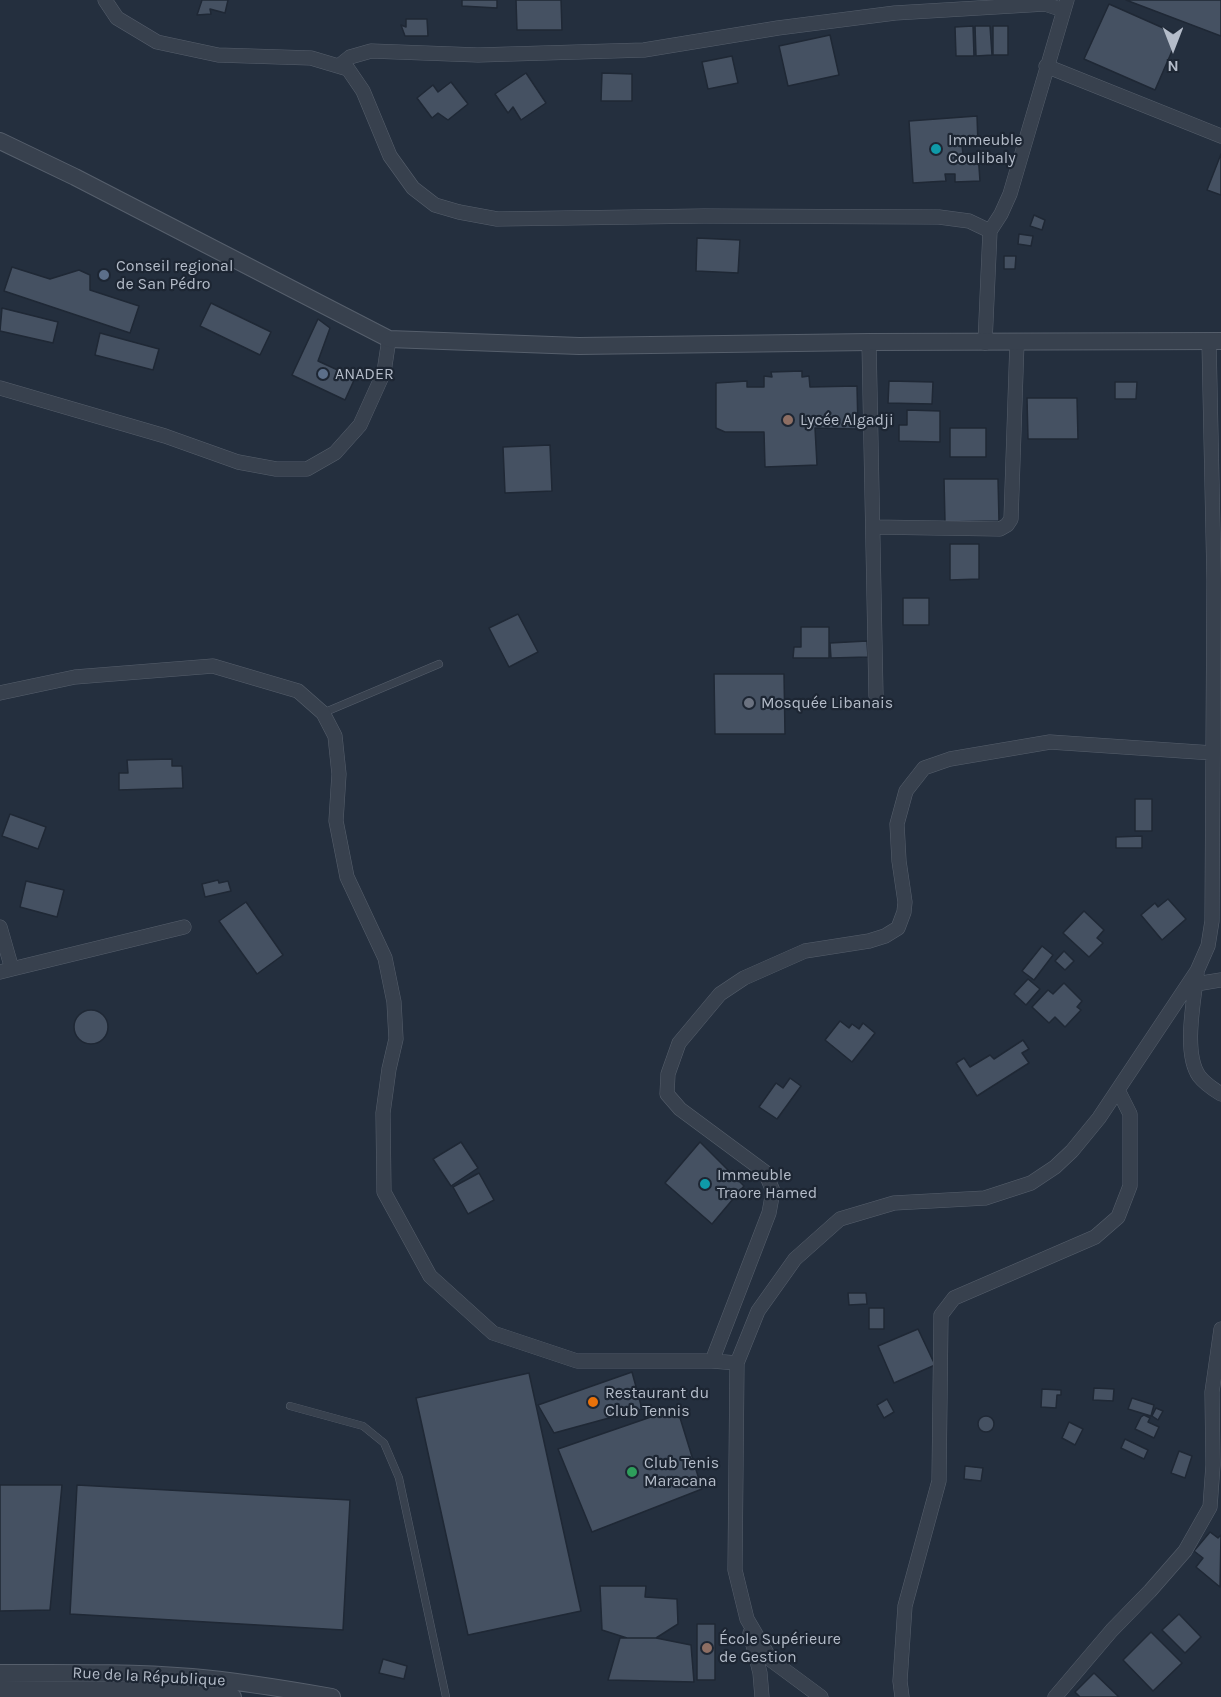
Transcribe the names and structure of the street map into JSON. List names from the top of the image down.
{
  "streets": {
    "street": ["Rue de la République"]
  },
  "places": [
    "Immeuble Coulibaly",
    "Conseil regional de San Pédro",
    "ANADER",
    "Lycée Algadji",
    "Mosquée Libanais",
    "Immeuble Traore Hamed",
    "Restaurant du Club Tennis",
    "Club Tenis Maracana",
    "École Supérieure de Gestion"
  ],
  "north": "bottom"
}
